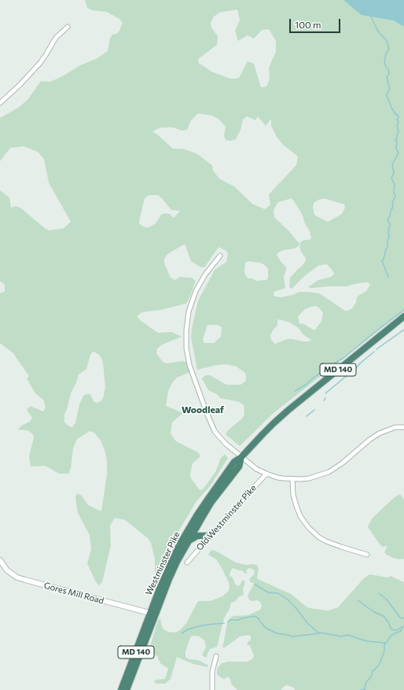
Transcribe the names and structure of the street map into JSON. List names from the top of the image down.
{
  "streets": {
    "highway": ["MD 140", "Westminster Pike"],
    "street": ["Old Westminster Pike", "Gores Mill Road"]
  },
  "crossings": [
    ["Westminster Pike", "Gores Mill Road"]
  ],
  "districts": ["Woodleaf"],
  "scale_bar": "100 m"
}
